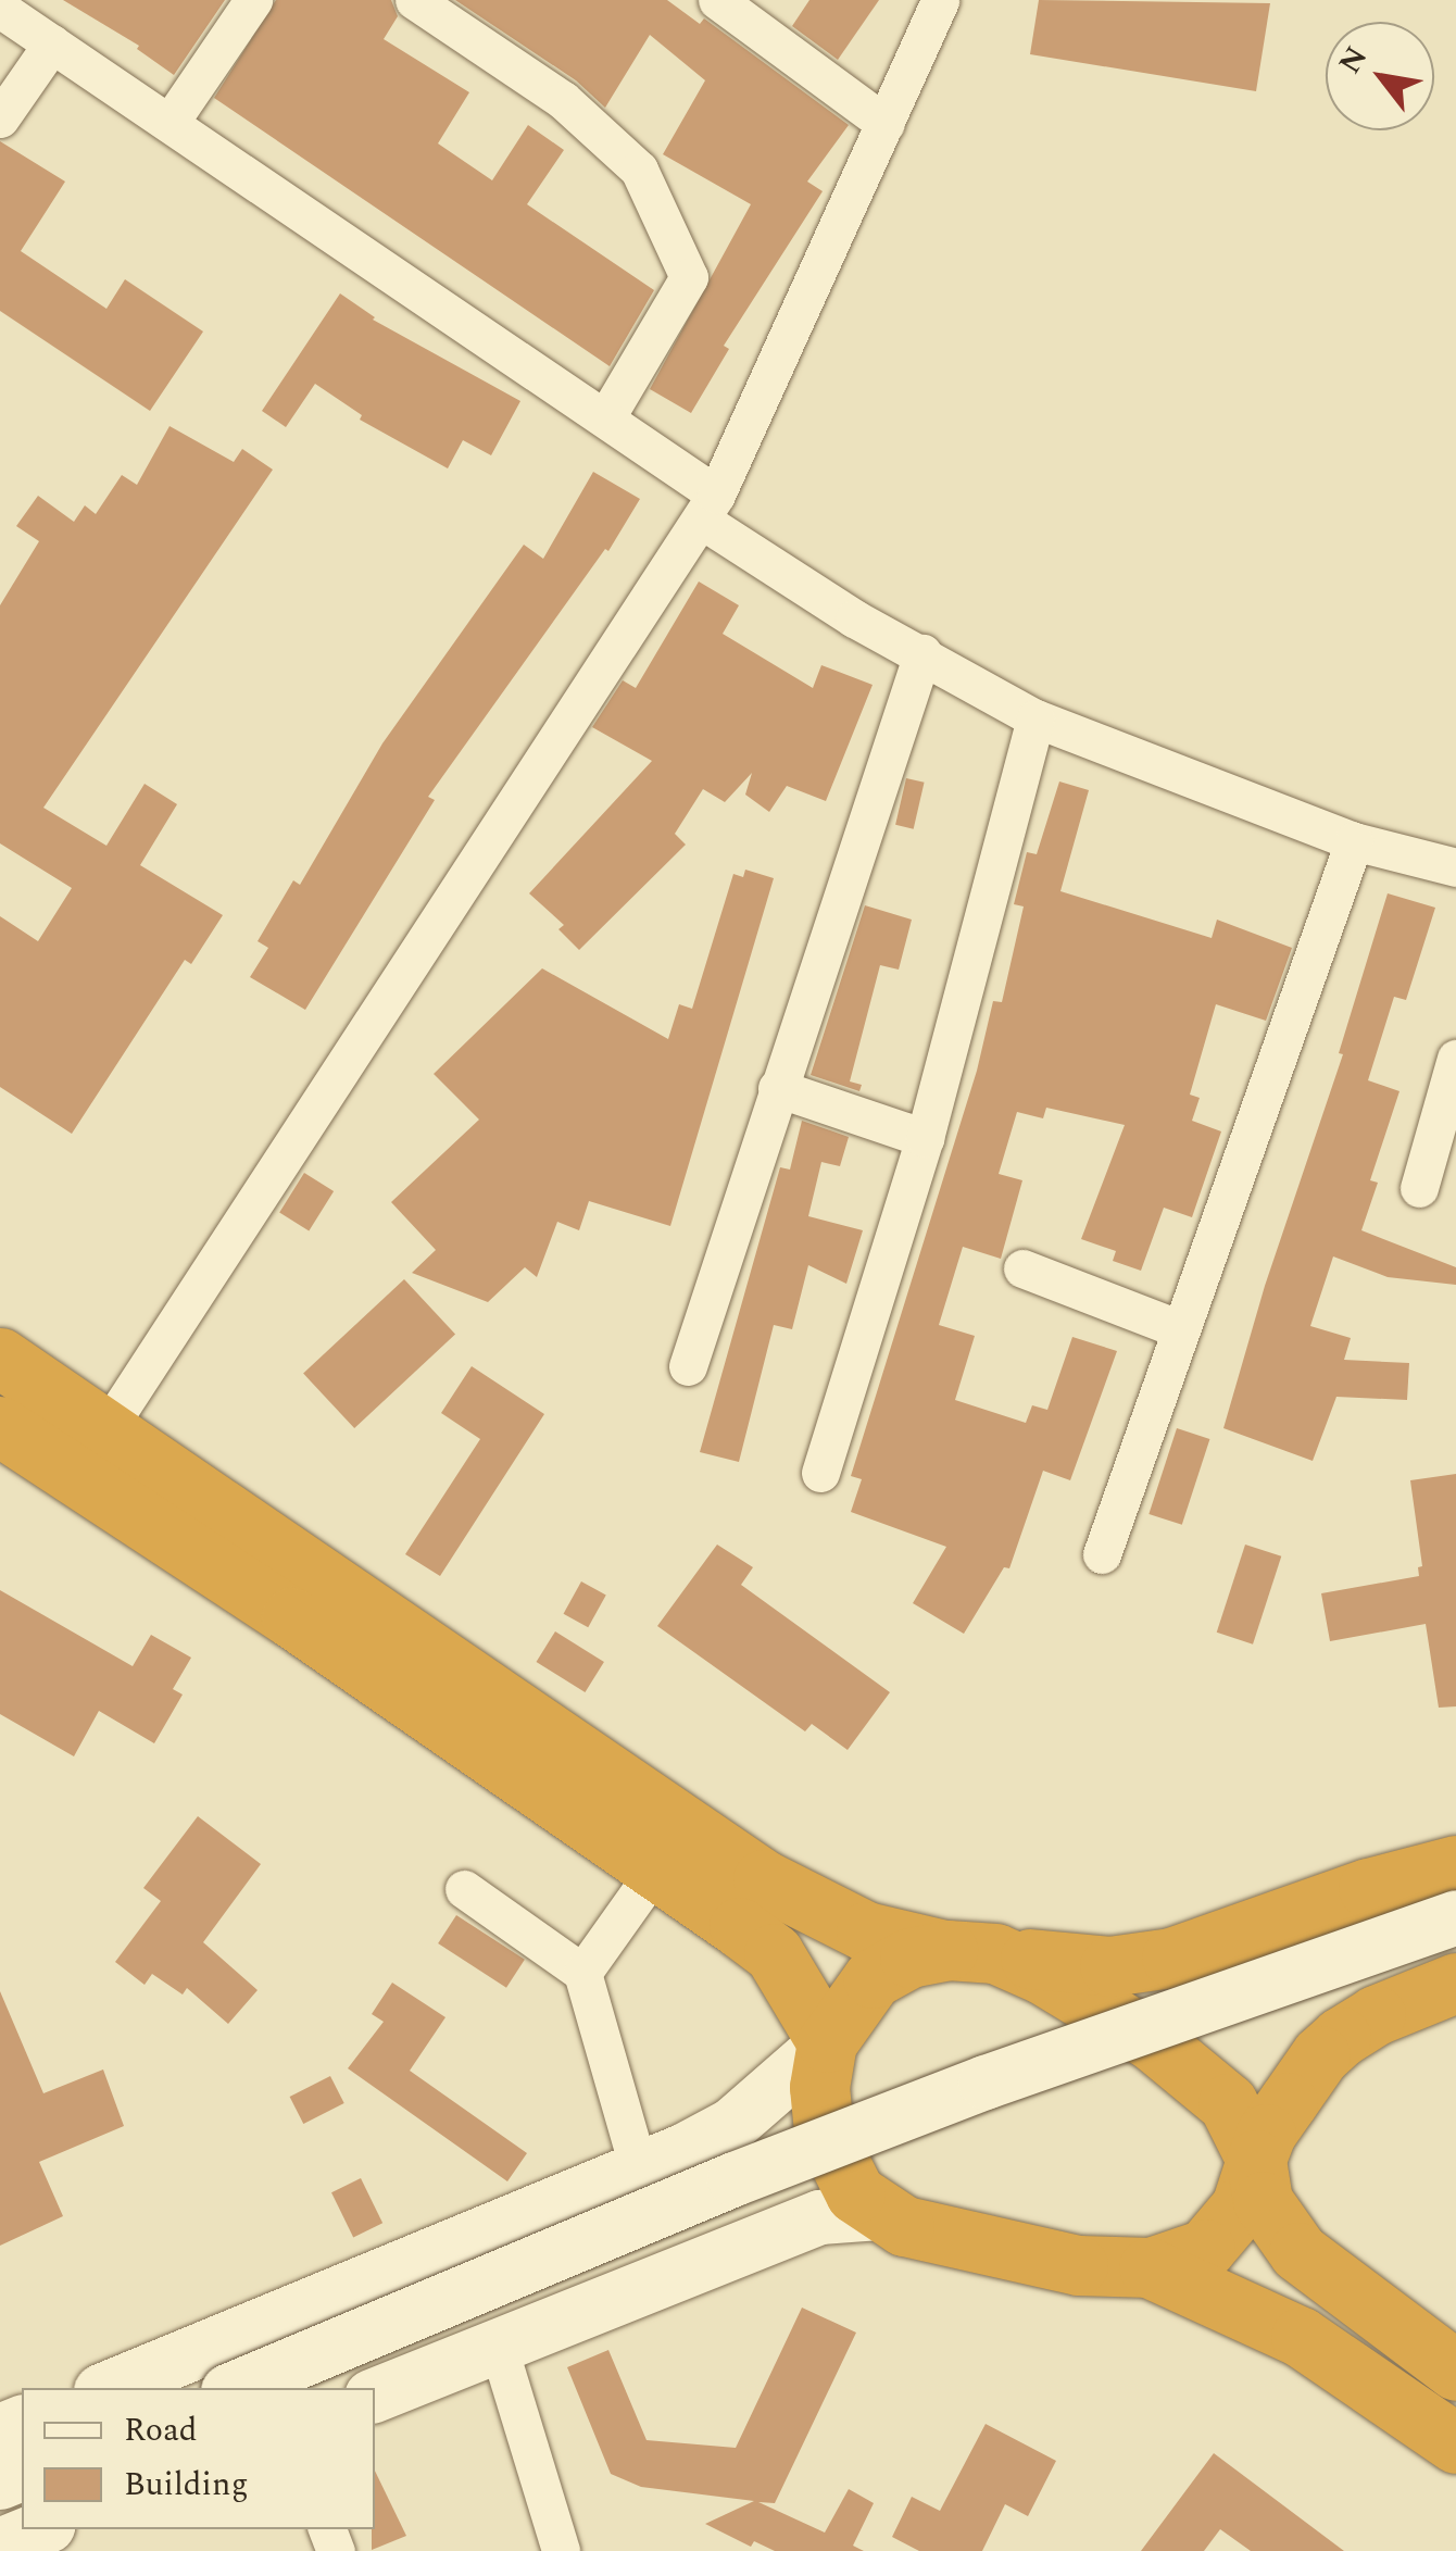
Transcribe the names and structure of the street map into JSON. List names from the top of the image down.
{
  "legend": ["Road", "Building"],
  "north": "top left"
}
